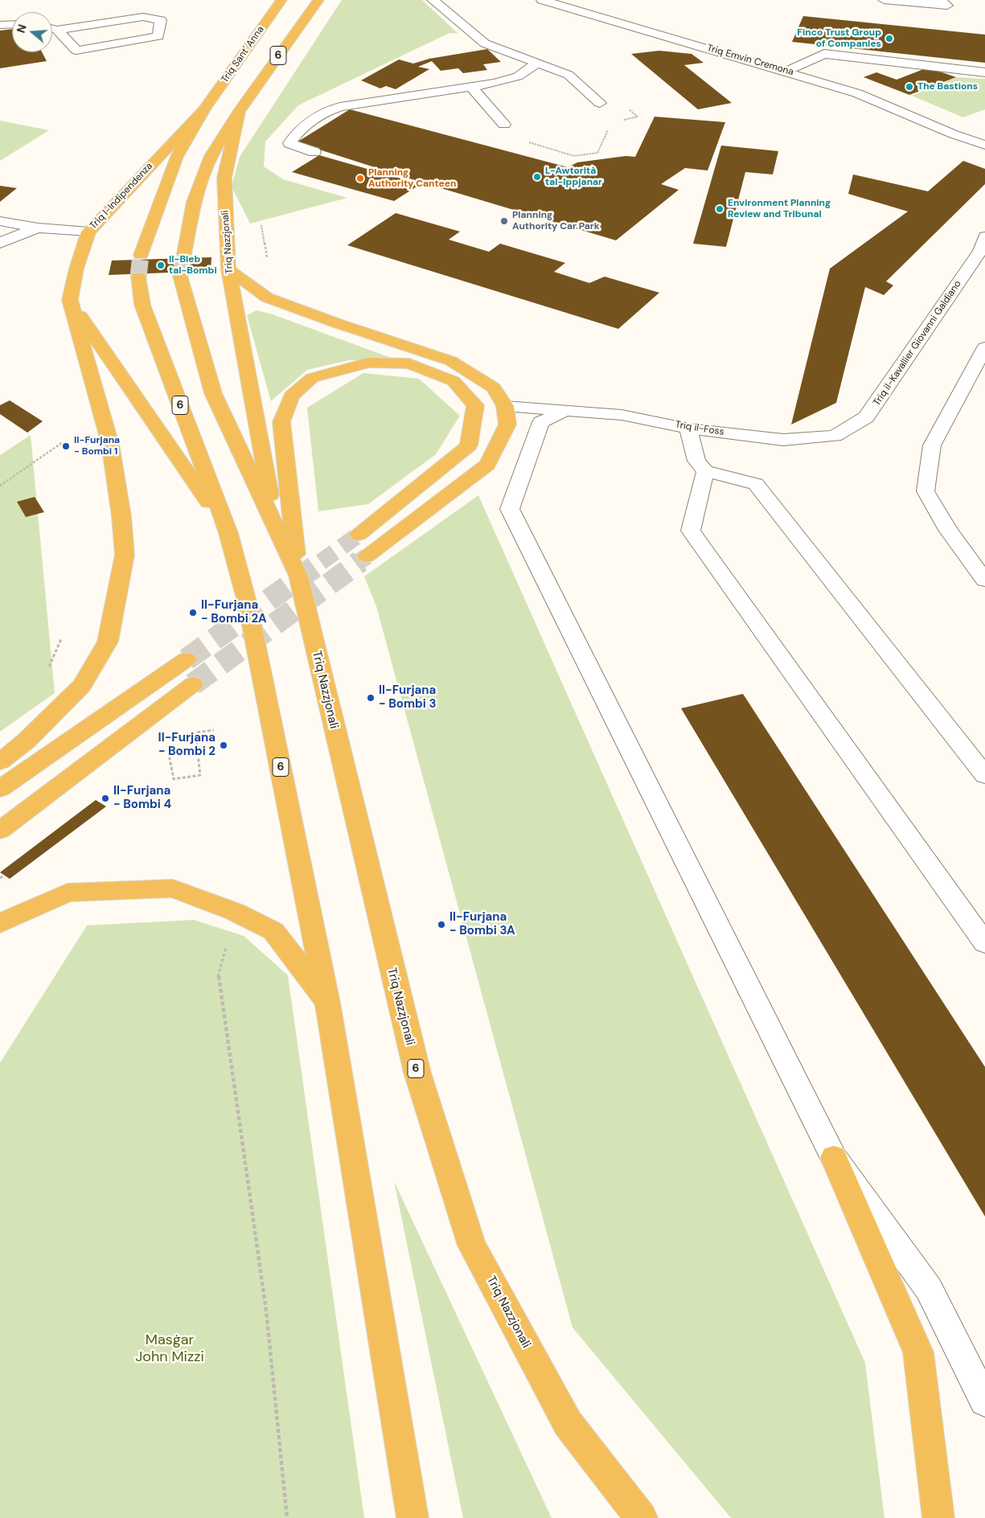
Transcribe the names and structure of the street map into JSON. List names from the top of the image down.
{
  "streets": {
    "highway": [
      "Triq Sant' Anna",
      "6",
      "Triq l-Indipendenza",
      "Triq Nazzjonali"
    ],
    "street": ["Triq Emvin Cremona", "Triq il-Kavallier Giovanni Galdiano", "Triq il-Foss"]
  },
  "crossings": [
    ["Triq Sant' Anna", "6"],
    ["Triq Sant' Anna", "Triq l-Indipendenza"],
    ["6", "Triq l-Indipendenza"],
    ["6", "Triq Nazzjonali"],
    ["Triq il-Kavallier Giovanni Galdiano", "Triq il-Foss"]
  ],
  "parks": ["Masġar John Mizzi"],
  "places": [
    "Finco Trust Group of Companies",
    "The Bastions",
    "L-Awtorità tal-Ippjanar",
    "Planning Authority Canteen",
    "Environment Planning Review and Tribunal",
    "Planning Authority Car Park",
    "Il-Bieb tal-Bombi",
    "Il-Furjana - Bombi 1",
    "Il-Furjana - Bombi 2A",
    "Il-Furjana - Bombi 3",
    "Il-Furjana - Bombi 2",
    "Il-Furjana - Bombi 4",
    "Il-Furjana - Bombi 3A"
  ],
  "north": "left"
}
